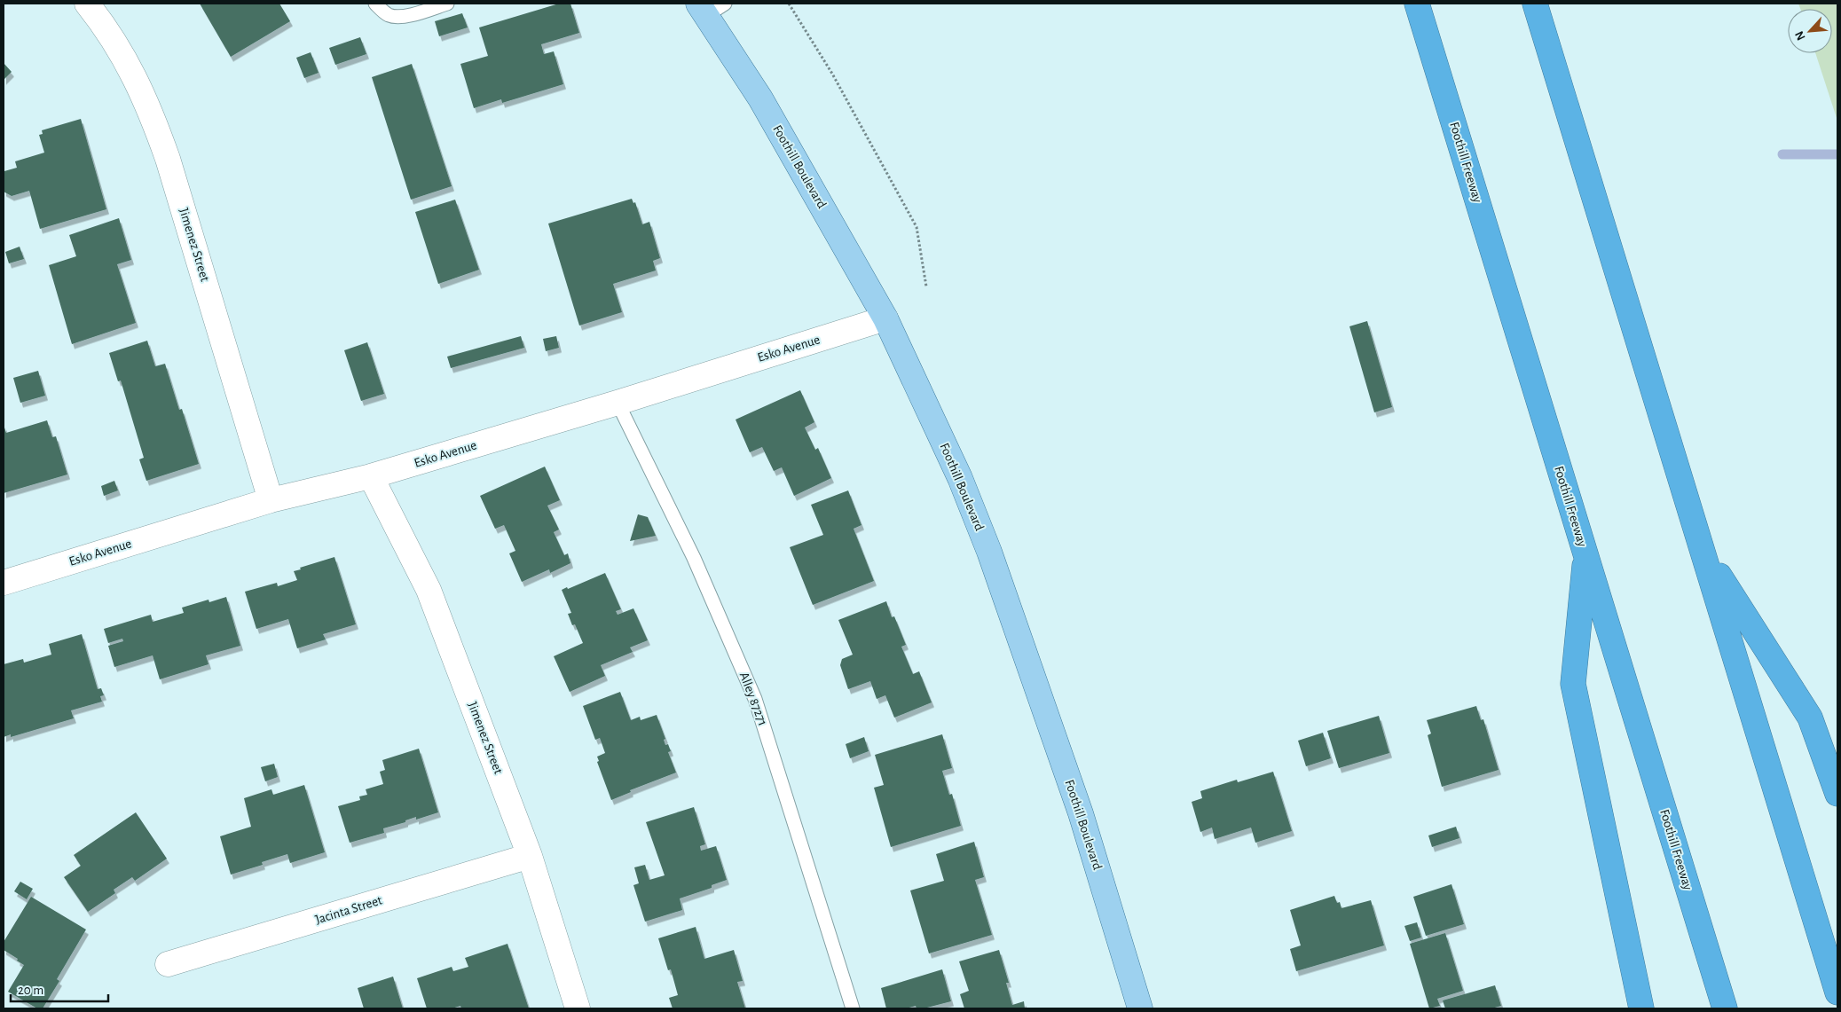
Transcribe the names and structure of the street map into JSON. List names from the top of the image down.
{
  "streets": {
    "highway": ["Foothill Freeway"],
    "main road": ["Foothill Boulevard"],
    "street": ["Jimenez Street", "Esko Avenue", "Jacinta Street"],
    "lane": ["Alley 87271"]
  },
  "crossings": [
    ["Foothill Boulevard", "Esko Avenue"],
    ["Jimenez Street", "Esko Avenue"],
    ["Jimenez Street", "Jacinta Street"],
    ["Esko Avenue", "Alley 87271"]
  ],
  "scale_bar": "20 m",
  "north": "bottom left"
}
